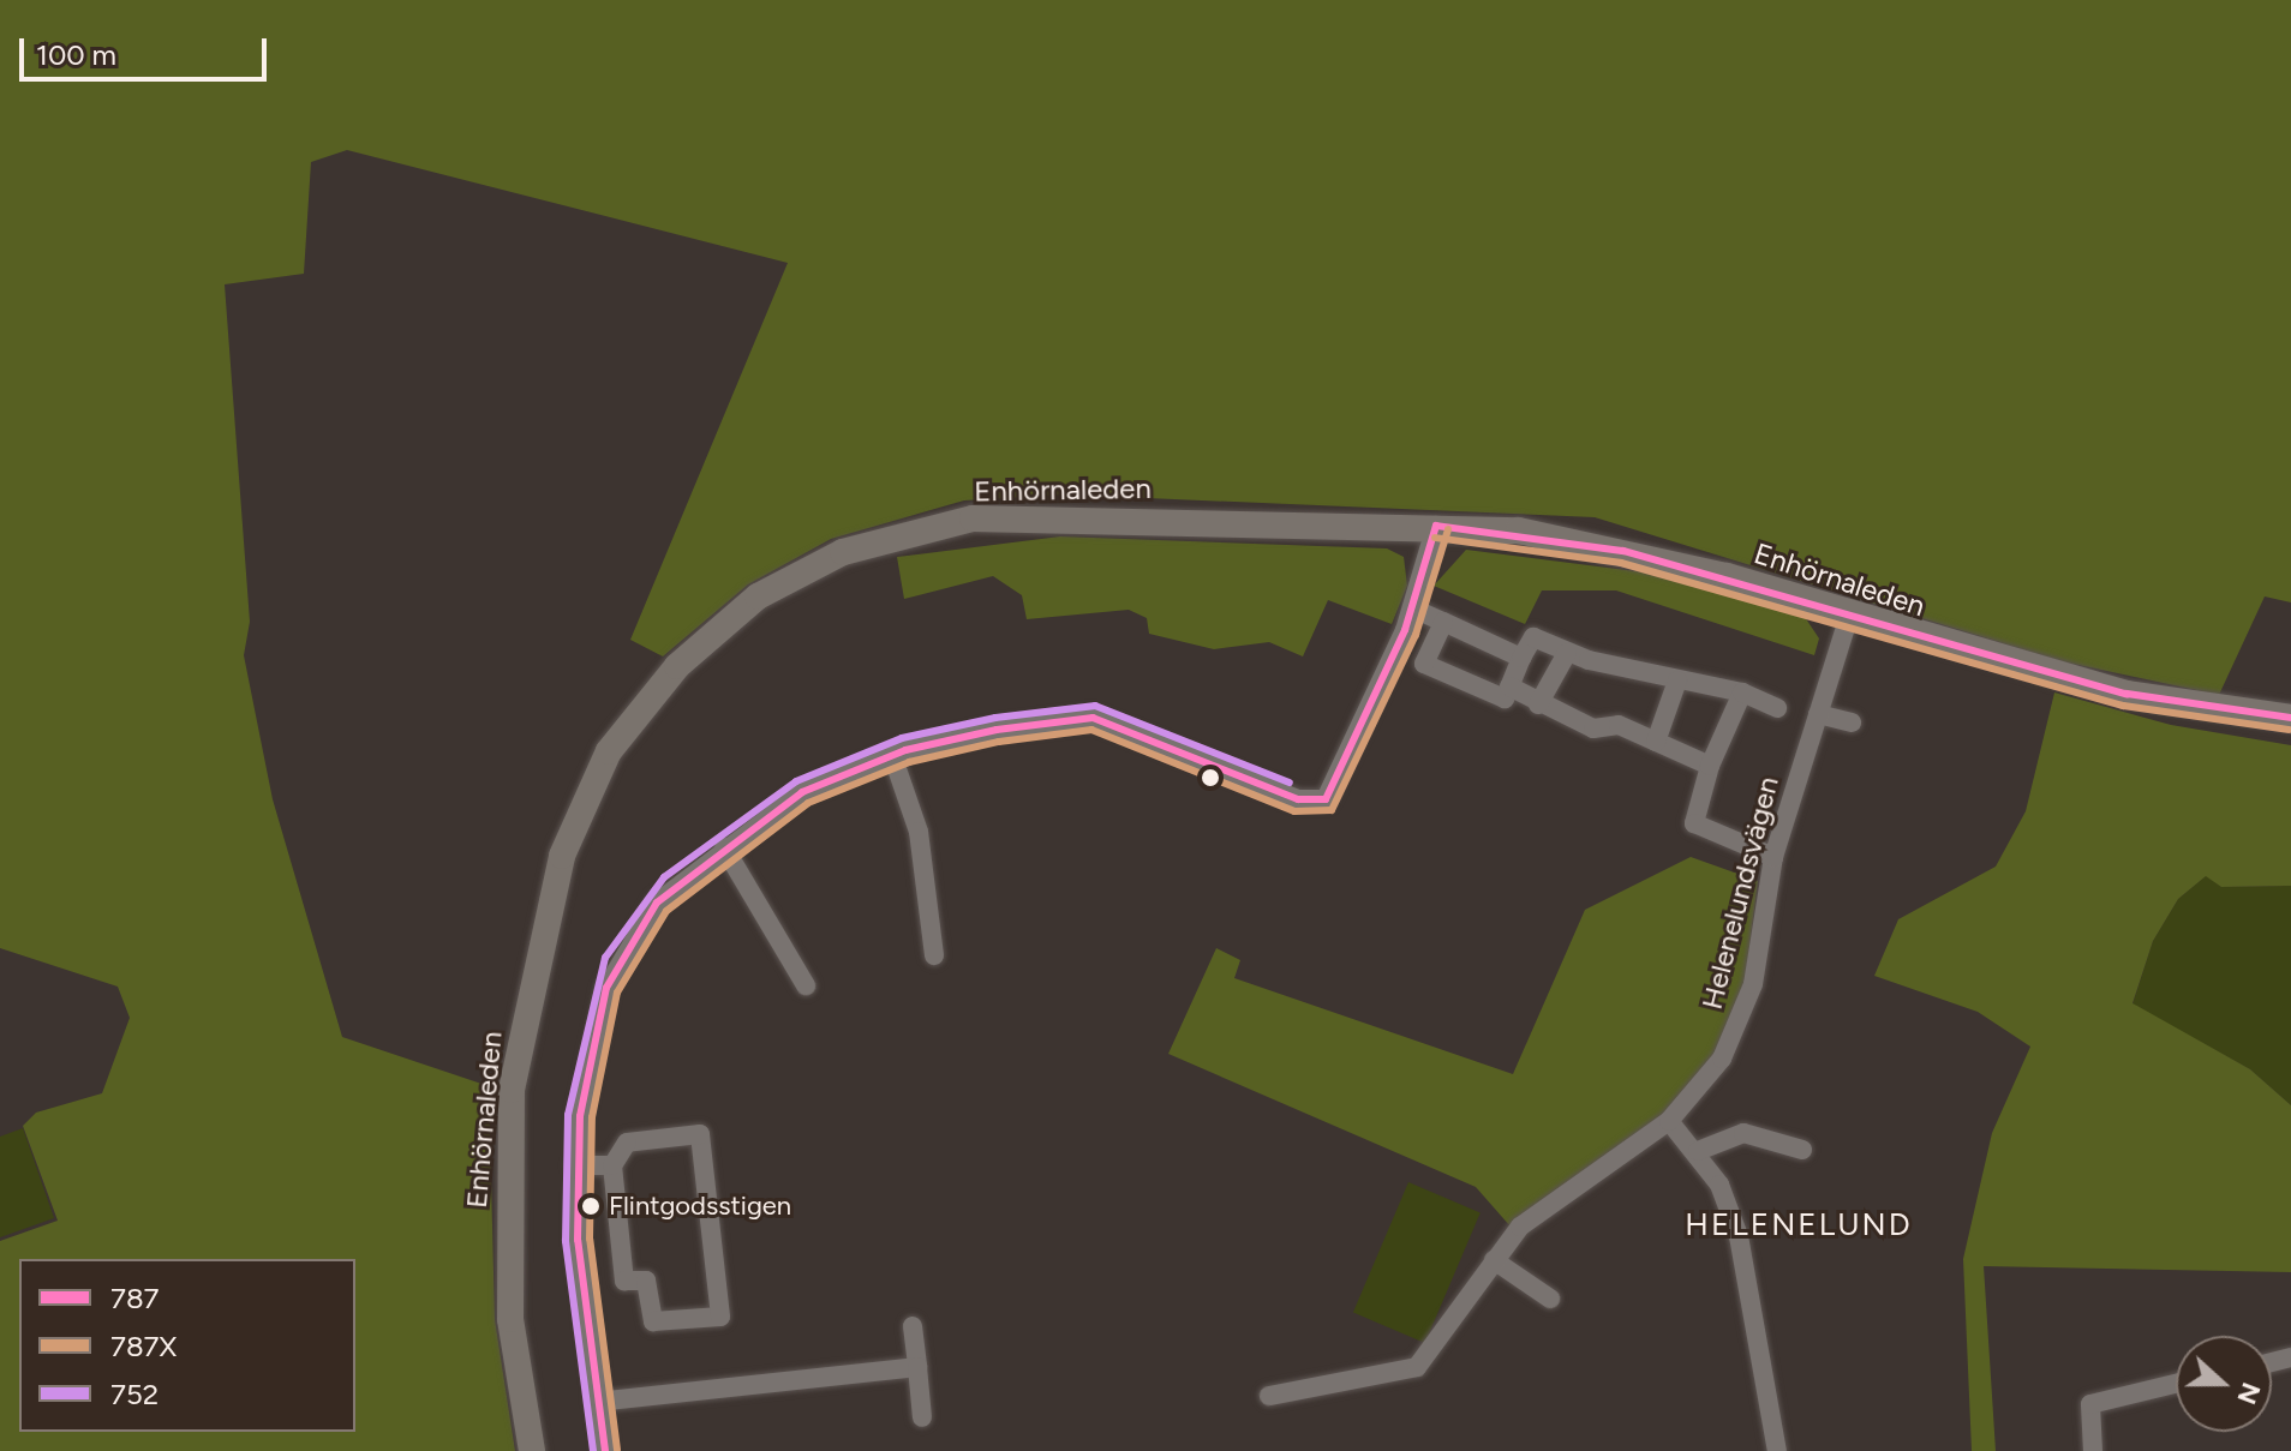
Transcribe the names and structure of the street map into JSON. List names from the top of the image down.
{
  "streets": {
    "street": ["Enhörnaleden", "Helenelundsvägen"]
  },
  "crossings": [
    ["Enhörnaleden", "Helenelundsvägen"]
  ],
  "districts": ["HELENELUND"],
  "places": ["Flintgodsstigen"],
  "lines": ["transit line 787", "transit line 787X", "transit line 752"],
  "legend": ["787", "787X", "752"],
  "scale_bar": "100 m",
  "north": "right"
}
